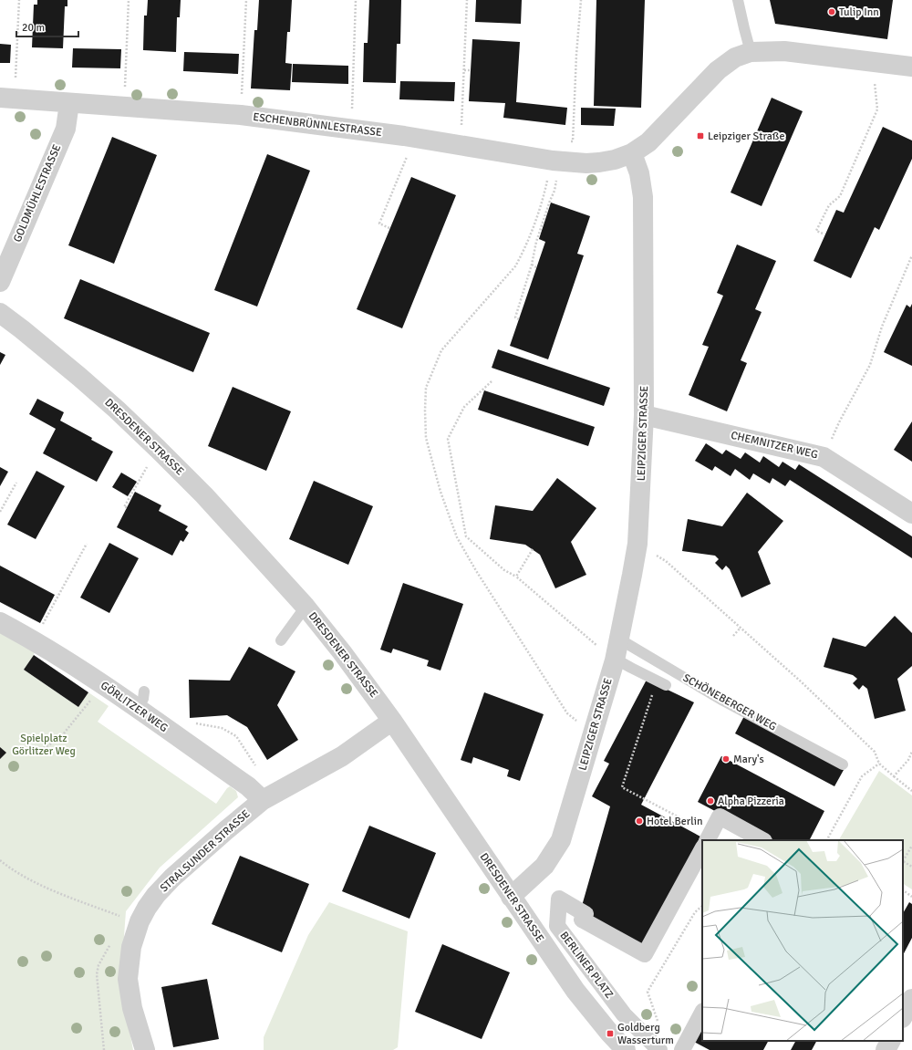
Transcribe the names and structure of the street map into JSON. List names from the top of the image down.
{
  "streets": {
    "street": [
      "ESCHENBRÜNNLESTRASSE",
      "GOLDMÜHLESTRASSE",
      "LEIPZIGER STRASSE",
      "DRESDENER STRASSE",
      "CHEMNITZER WEG",
      "GÖRLITZER WEG",
      "STRALSUNDER STRASSE",
      "BERLINER PLATZ"
    ],
    "lane": ["SCHÖNEBERGER WEG"]
  },
  "crossings": [
    ["ESCHENBRÜNNLESTRASSE", "GOLDMÜHLESTRASSE"],
    ["ESCHENBRÜNNLESTRASSE", "LEIPZIGER STRASSE"],
    ["LEIPZIGER STRASSE", "DRESDENER STRASSE"],
    ["LEIPZIGER STRASSE", "CHEMNITZER WEG"],
    ["LEIPZIGER STRASSE", "SCHÖNEBERGER WEG"],
    ["DRESDENER STRASSE", "STRALSUNDER STRASSE"],
    ["GÖRLITZER WEG", "STRALSUNDER STRASSE"]
  ],
  "parks": ["Spielplatz Görlitzer Weg"],
  "places": {
    "other": [
      "Tulip Inn",
      "Mary's",
      "Alpha Pizzeria",
      "Hotel Berlin"
    ],
    "transit": ["Leipziger Straße", "Goldberg Wasserturm"]
  },
  "scale_bar": "20 m"
}
